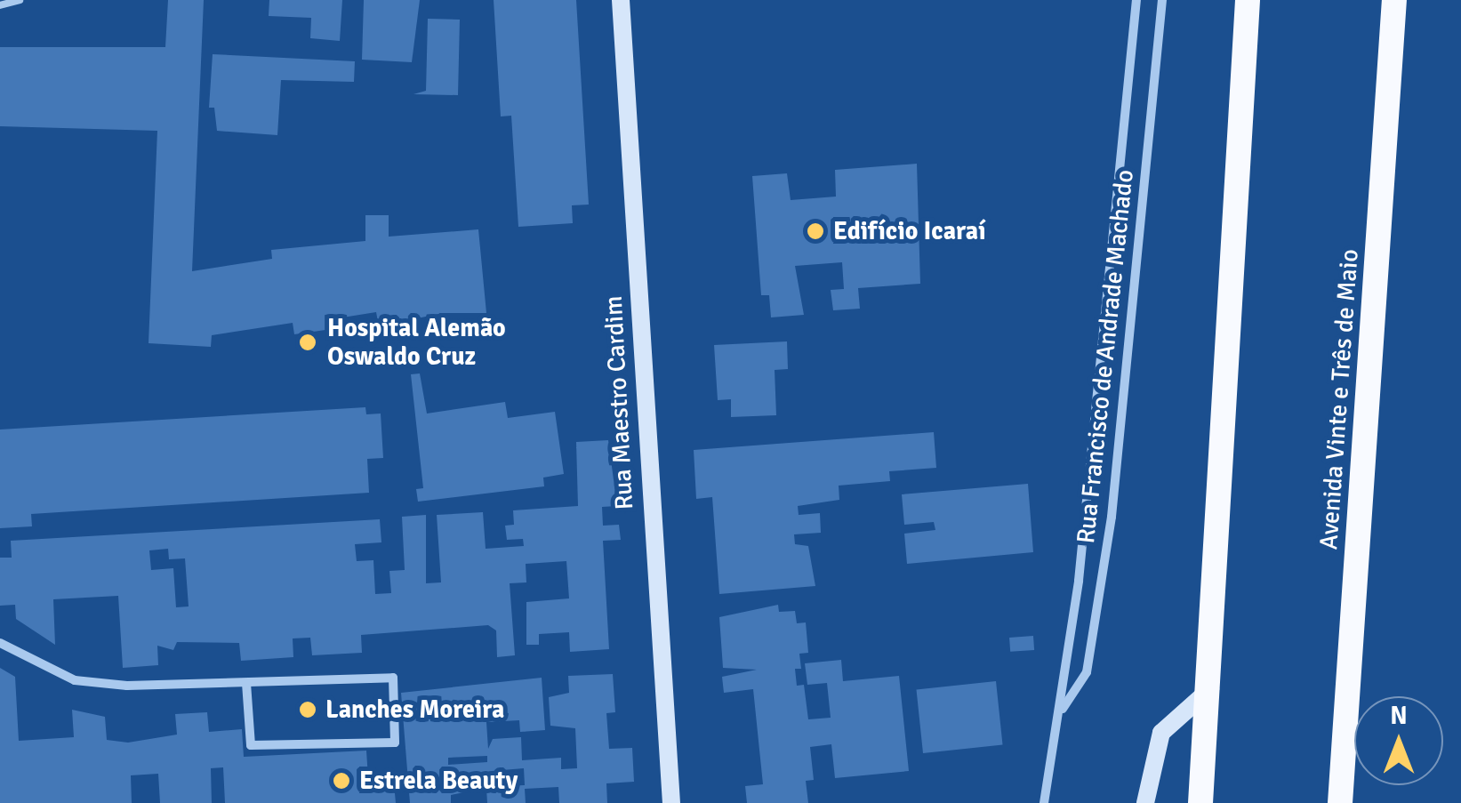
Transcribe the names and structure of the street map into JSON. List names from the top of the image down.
{
  "streets": {
    "highway": ["Avenida Vinte e Três de Maio"],
    "main road": ["Rua Maestro Cardim"],
    "street": ["Rua Francisco de Andrade Machado"]
  },
  "places": [
    "Edifício Icaraí",
    "Hospital Alemão Oswaldo Cruz",
    "Lanches Moreira",
    "Estrela Beauty"
  ],
  "north": "top"
}
